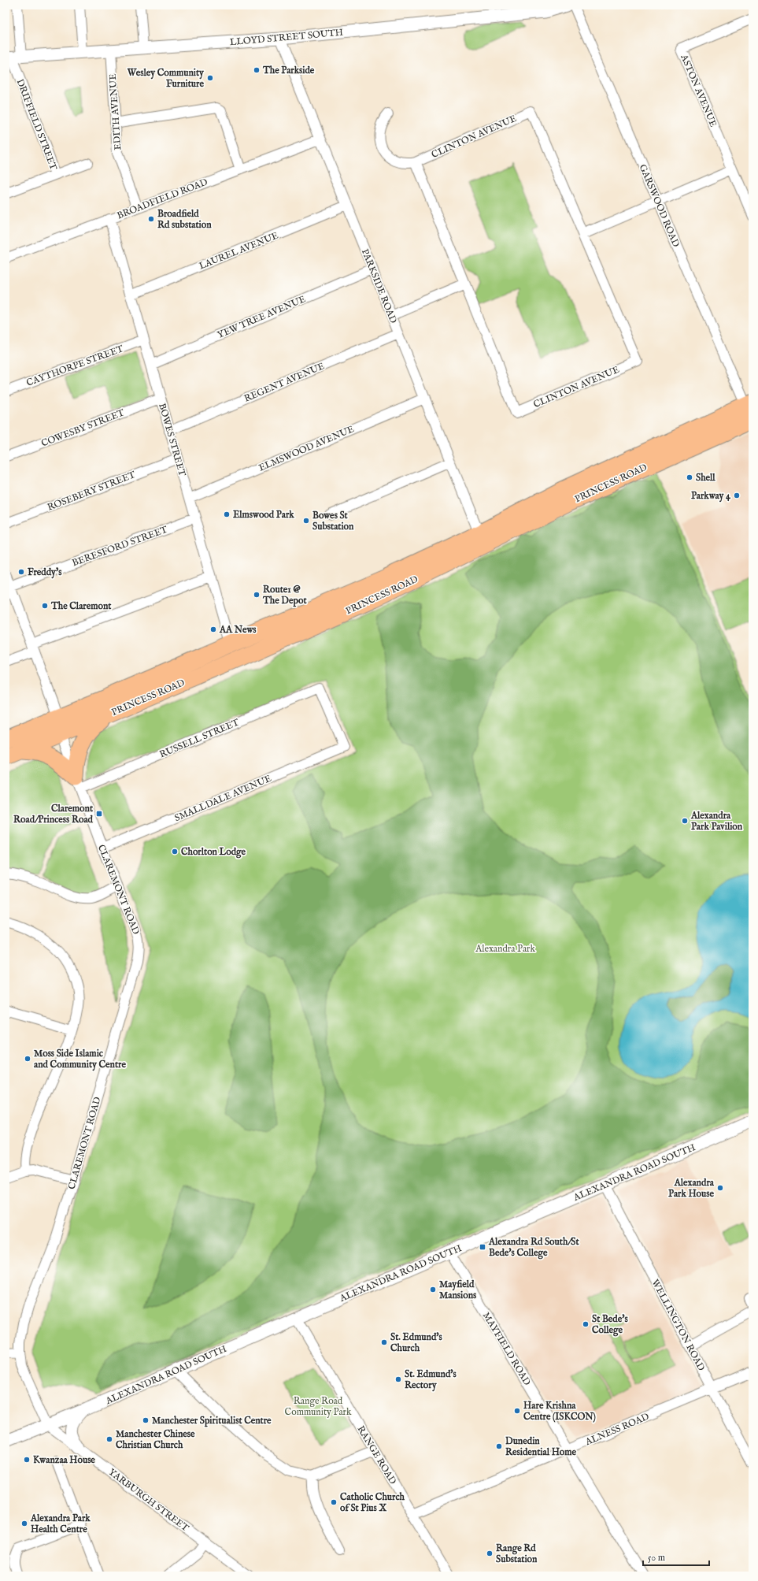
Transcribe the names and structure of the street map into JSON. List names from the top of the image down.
{
  "streets": {
    "highway": ["PRINCESS ROAD"],
    "street": [
      "LLOYD STREET SOUTH",
      "ASTON AVENUE",
      "EDITH AVENUE",
      "DRIFFIELD STREET",
      "CLINTON AVENUE",
      "BROADFIELD ROAD",
      "GARSWOOD ROAD",
      "LAUREL AVENUE",
      "PARKSIDE ROAD",
      "YEW TREE AVENUE",
      "CAYTHORPE STREET",
      "REGENT AVENUE",
      "COWESBY STREET",
      "BOWES STREET",
      "ELMSWOOD AVENUE",
      "ROSEBERY STREET",
      "BERESFORD STREET",
      "RUSSELL STREET",
      "SMALLDALE AVENUE",
      "CLAREMONT ROAD",
      "ALEXANDRA ROAD SOUTH",
      "WELLINGTON ROAD",
      "MAYFIELD ROAD",
      "ALNESS ROAD",
      "RANGE ROAD",
      "YARBURGH STREET"
    ]
  },
  "crossings": [
    ["LLOYD STREET SOUTH", "EDITH AVENUE"],
    ["LLOYD STREET SOUTH", "DRIFFIELD STREET"],
    ["LLOYD STREET SOUTH", "PARKSIDE ROAD"],
    ["EDITH AVENUE", "BROADFIELD ROAD"],
    ["BROADFIELD ROAD", "PARKSIDE ROAD"],
    ["BROADFIELD ROAD", "BOWES STREET"],
    ["GARSWOOD ROAD", "PRINCESS ROAD"],
    ["LAUREL AVENUE", "PARKSIDE ROAD"],
    ["LAUREL AVENUE", "BOWES STREET"],
    ["PARKSIDE ROAD", "YEW TREE AVENUE"],
    ["PARKSIDE ROAD", "REGENT AVENUE"],
    ["PARKSIDE ROAD", "ELMSWOOD AVENUE"],
    ["PARKSIDE ROAD", "PRINCESS ROAD"],
    ["YEW TREE AVENUE", "BOWES STREET"],
    ["CAYTHORPE STREET", "BOWES STREET"],
    ["REGENT AVENUE", "BOWES STREET"],
    ["COWESBY STREET", "BOWES STREET"],
    ["BOWES STREET", "ELMSWOOD AVENUE"],
    ["BOWES STREET", "PRINCESS ROAD"],
    ["BOWES STREET", "ROSEBERY STREET"],
    ["BOWES STREET", "BERESFORD STREET"],
    ["PRINCESS ROAD", "CLAREMONT ROAD"],
    ["BERESFORD STREET", "CLAREMONT ROAD"],
    ["RUSSELL STREET", "SMALLDALE AVENUE"],
    ["RUSSELL STREET", "CLAREMONT ROAD"],
    ["SMALLDALE AVENUE", "CLAREMONT ROAD"],
    ["CLAREMONT ROAD", "ALEXANDRA ROAD SOUTH"],
    ["CLAREMONT ROAD", "YARBURGH STREET"],
    ["ALEXANDRA ROAD SOUTH", "WELLINGTON ROAD"],
    ["ALEXANDRA ROAD SOUTH", "MAYFIELD ROAD"],
    ["ALEXANDRA ROAD SOUTH", "RANGE ROAD"],
    ["ALEXANDRA ROAD SOUTH", "YARBURGH STREET"],
    ["WELLINGTON ROAD", "ALNESS ROAD"],
    ["MAYFIELD ROAD", "ALNESS ROAD"],
    ["ALNESS ROAD", "RANGE ROAD"]
  ],
  "parks": ["Alexandra Park", "Range Road Community Park"],
  "places": {
    "other": [
      "The Parkside",
      "Wesley Community Furniture",
      "Broadfield Rd substation",
      "Shell",
      "Parkway 4",
      "Elmswood Park",
      "Bowes St Substation",
      "Freddy's",
      "Route1 @ The Depot",
      "The Claremont",
      "AA News",
      "Alexandra Park Pavilion",
      "Chorlton Lodge",
      "Moss Side Islamic and Community Centre",
      "Alexandra Park House",
      "Mayfield Mansions",
      "St Bede's College",
      "St. Edmund's Church",
      "St. Edmund's Rectory",
      "Hare Krishna Centre (ISKCON)",
      "Manchester Spiritualist Centre",
      "Manchester Chinese Christian Church",
      "Dunedin Residential Home",
      "Kwanzaa House",
      "Catholic Church of St Pius X",
      "Alexandra Park Health Centre",
      "Range Rd Substation"
    ],
    "transit": ["Claremont Road/Princess Road", "Alexandra Rd South/St Bede's College"]
  },
  "scale_bar": "50 m"
}
